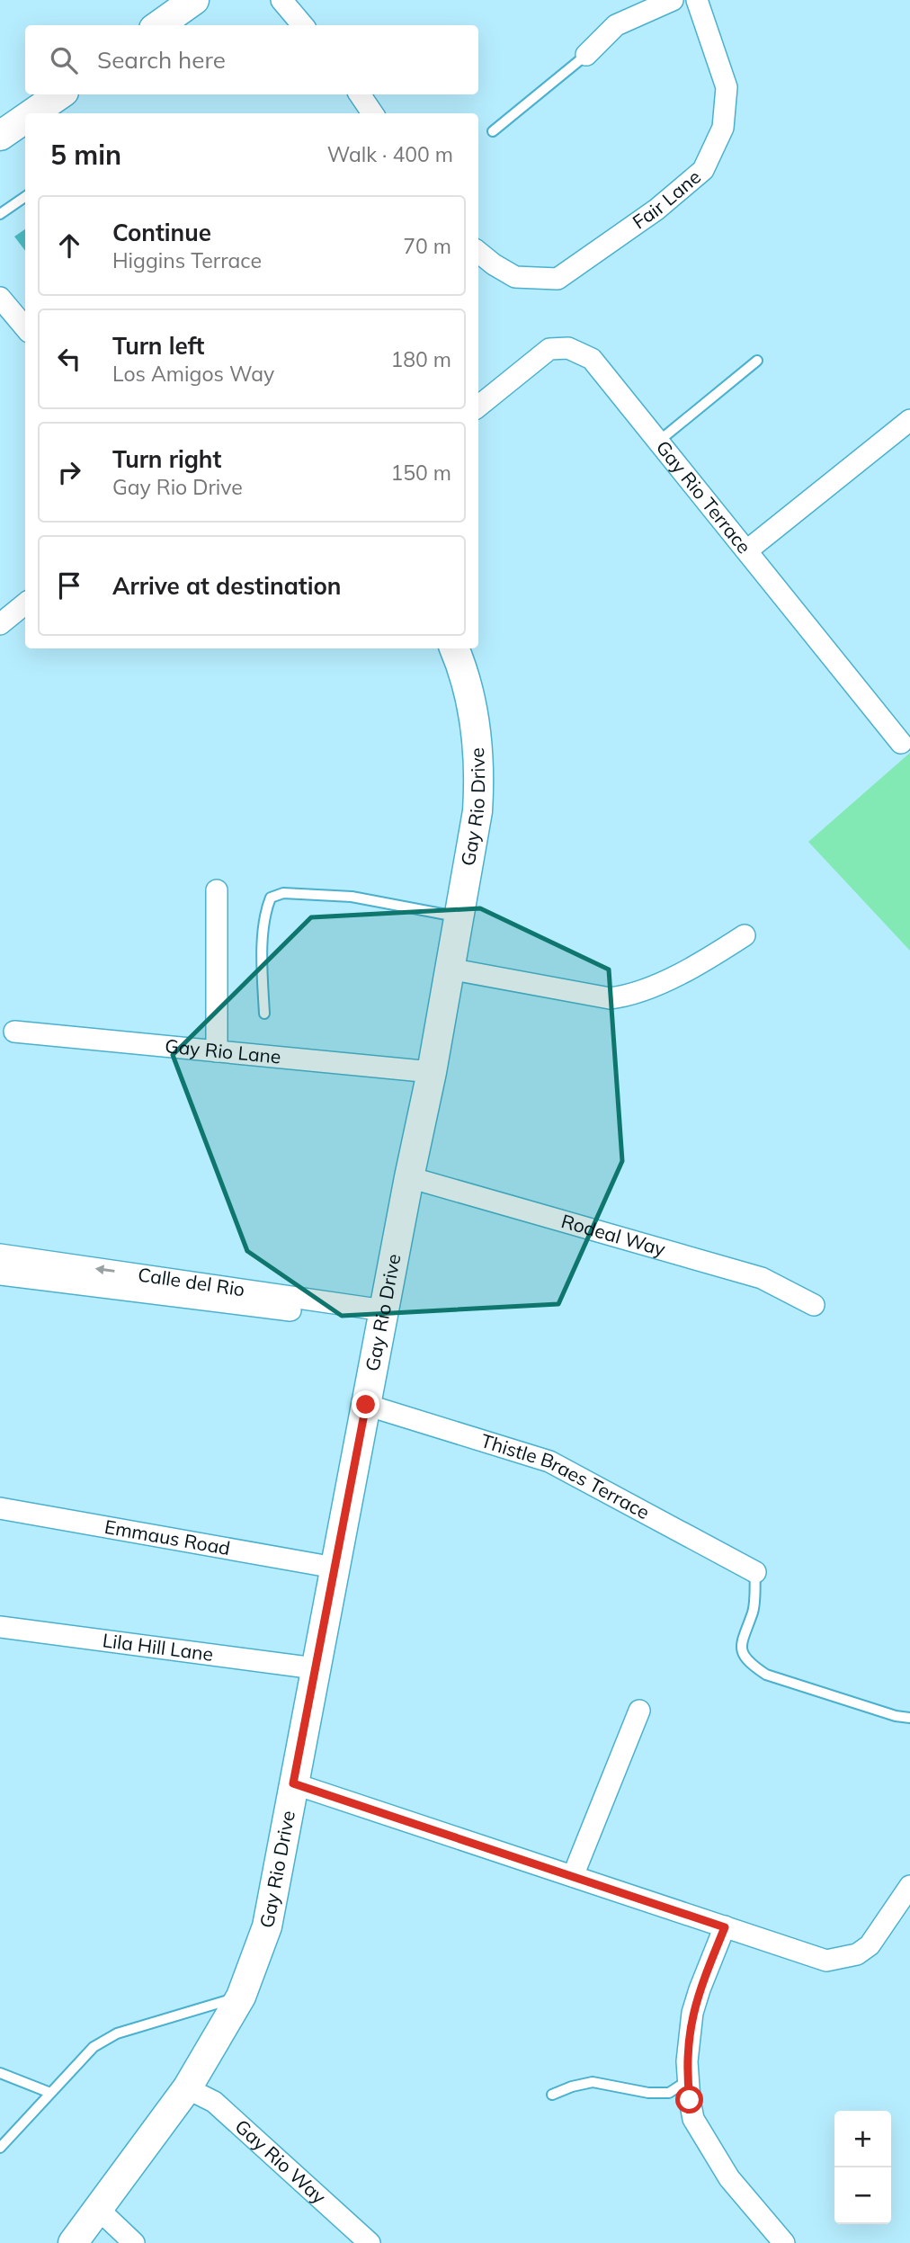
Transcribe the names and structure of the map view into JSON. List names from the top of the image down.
{
  "streets": {
    "street": [
      "Fair Lane",
      "Gay Rio Terrace",
      "Gay Rio Drive",
      "Gay Rio Lane",
      "Rodeal Way",
      "Calle del Rio",
      "Thistle Braes Terrace",
      "Emmaus Road",
      "Lila Hill Lane",
      "Gay Rio Way"
    ]
  },
  "crossings": [
    ["Gay Rio Drive", "Gay Rio Lane"],
    ["Gay Rio Drive", "Rodeal Way"],
    ["Gay Rio Drive", "Calle del Rio"],
    ["Gay Rio Drive", "Thistle Braes Terrace"],
    ["Gay Rio Drive", "Emmaus Road"],
    ["Gay Rio Drive", "Lila Hill Lane"],
    ["Gay Rio Drive", "Gay Rio Way"]
  ],
  "page": {
    "search": "Search here",
    "heading": ["5 min", "Walk · 400 m"],
    "list": [
      ["Continue", "Higgins Terrace", "70 m"],
      ["Turn left", "Los Amigos Way", "180 m"],
      ["Turn right", "Gay Rio Drive", "150 m"],
      "Arrive at destination"
    ],
    "map_buttons": ["+", "−"]
  }
}
